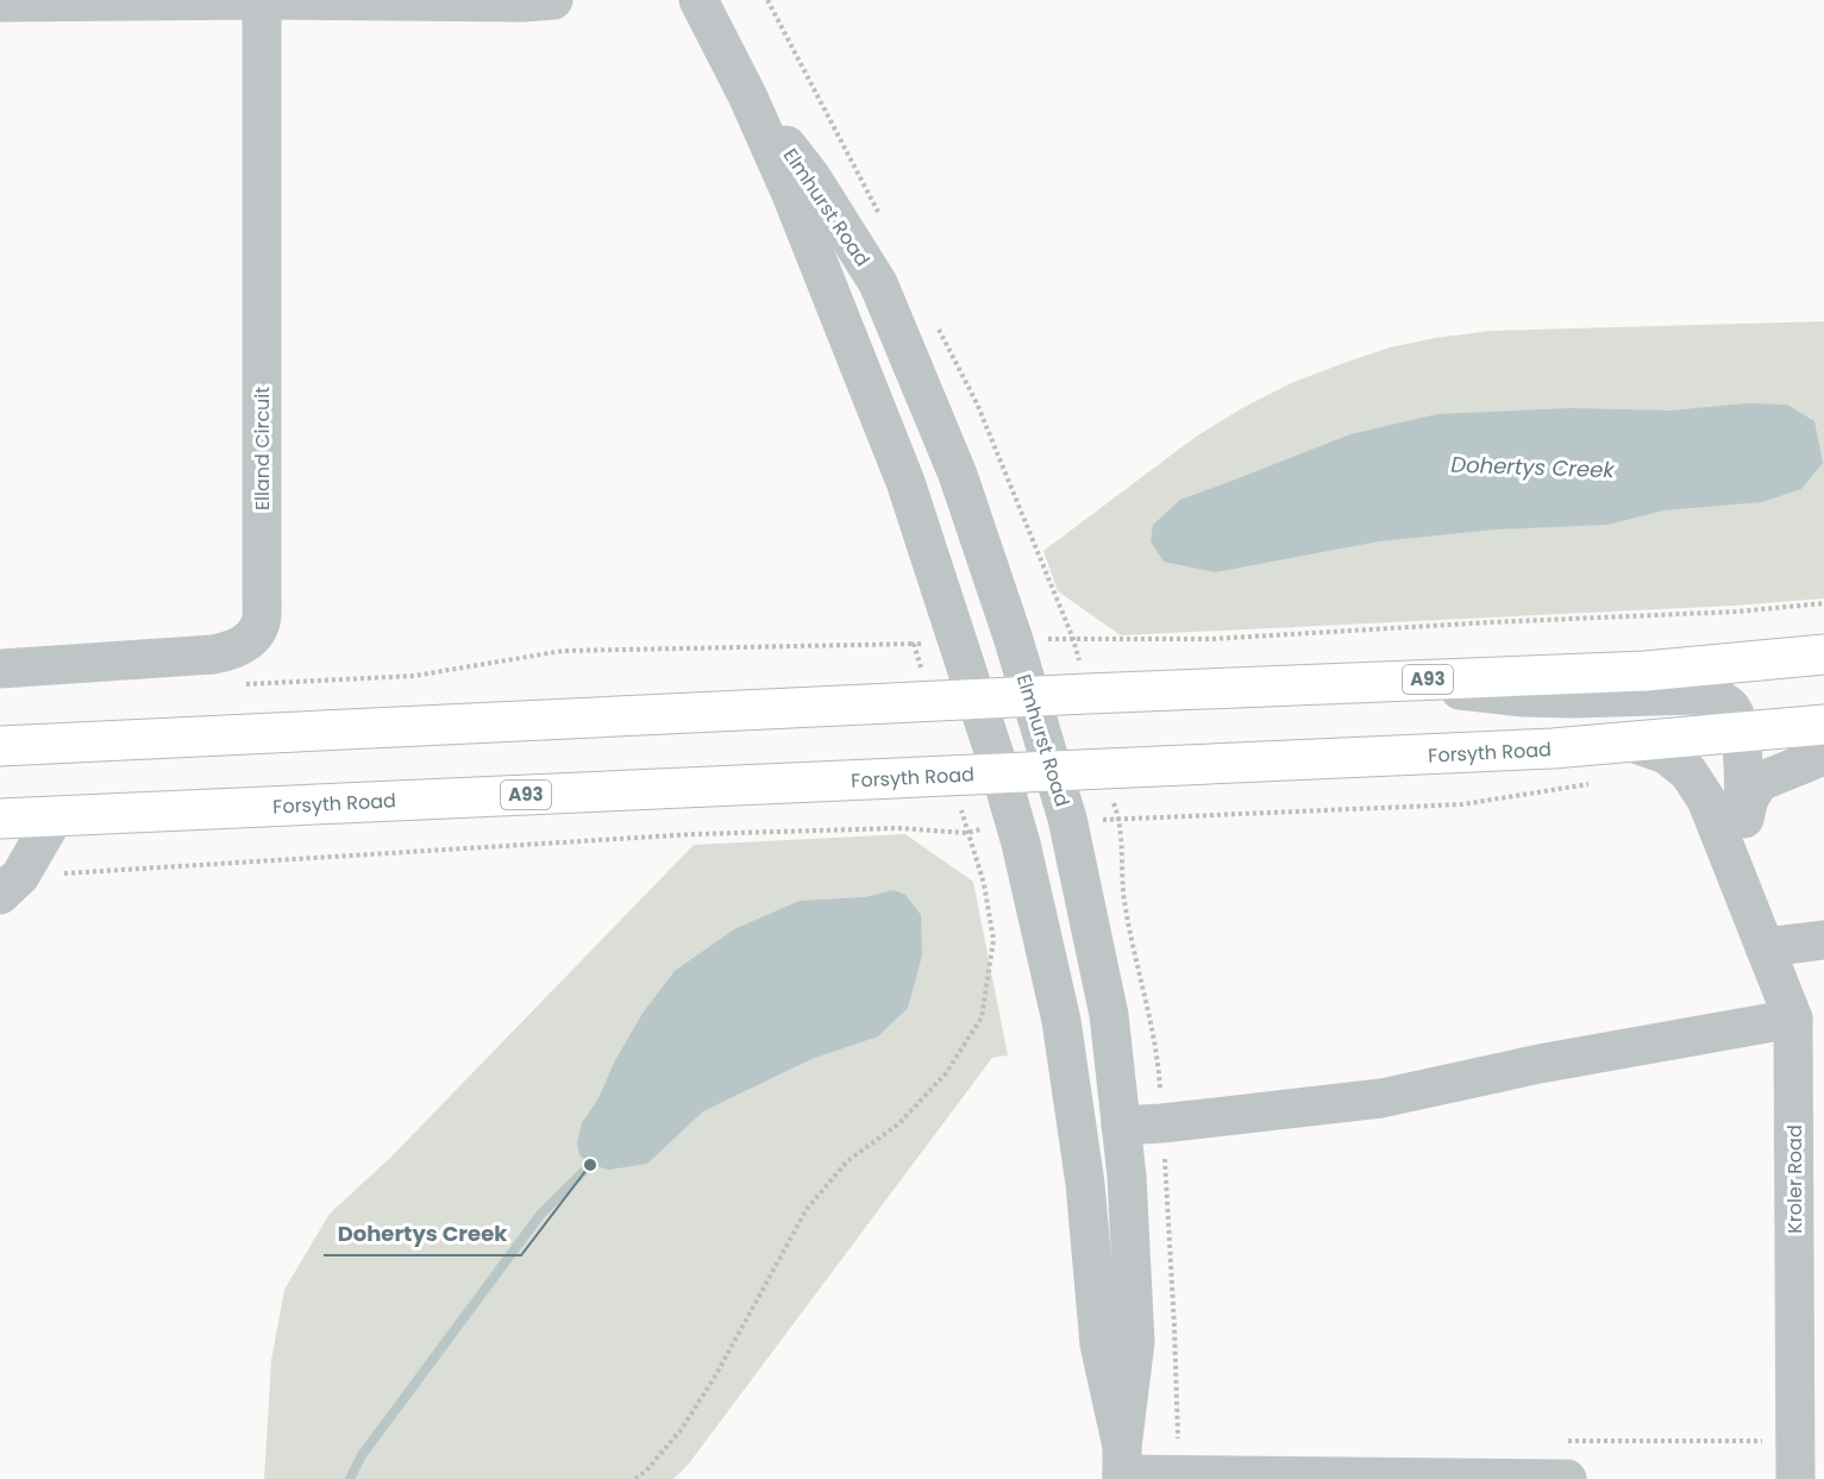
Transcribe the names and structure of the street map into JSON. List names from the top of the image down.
{
  "streets": {
    "highway": ["A93", "Forsyth Road"],
    "street": ["Elmhurst Road", "Elland Circuit", "Kroler Road"]
  },
  "crossings": [
    ["Elmhurst Road", "A93"],
    ["Elmhurst Road", "Forsyth Road"],
    ["Forsyth Road", "Kroler Road"]
  ],
  "water": ["Dohertys Creek"],
  "places": ["Dohertys Creek"]
}
